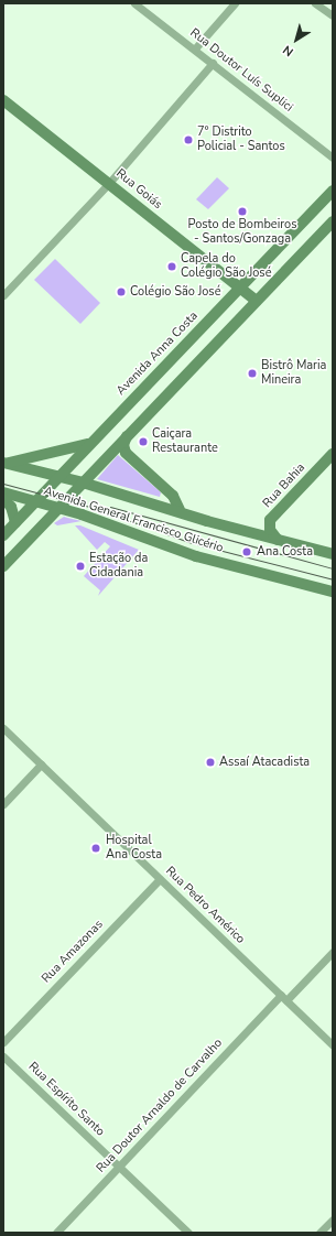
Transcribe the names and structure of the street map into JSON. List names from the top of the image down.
{
  "streets": {
    "main road": [
      "Rua Goiás",
      "Avenida Anna Costa",
      "Rua Bahia",
      "Avenida General Francisco Glicério"
    ],
    "street": [
      "Rua Doutor Luís Suplici",
      "Rua Pedro Américo",
      "Rua Amazonas",
      "Rua Espírito Santo",
      "Rua Doutor Arnaldo de Carvalho"
    ]
  },
  "crossings": [
    ["Rua Goiás", "Avenida Anna Costa"],
    ["Avenida Anna Costa", "Avenida General Francisco Glicério"],
    ["Rua Bahia", "Avenida General Francisco Glicério"],
    ["Rua Pedro Américo", "Rua Amazonas"],
    ["Rua Pedro Américo", "Rua Doutor Arnaldo de Carvalho"],
    ["Rua Espírito Santo", "Rua Doutor Arnaldo de Carvalho"]
  ],
  "places": [
    "7° Distrito Policial - Santos",
    "Posto de Bombeiros - Santos/Gonzaga",
    "Capela do Colégio São José",
    "Colégio São José",
    "Bistrô Maria Mineira",
    "Caiçara Restaurante",
    "Ana Costa",
    "Estação da Cidadania",
    "Assaí Atacadista",
    "Hospital Ana Costa"
  ],
  "north": "bottom left"
}
